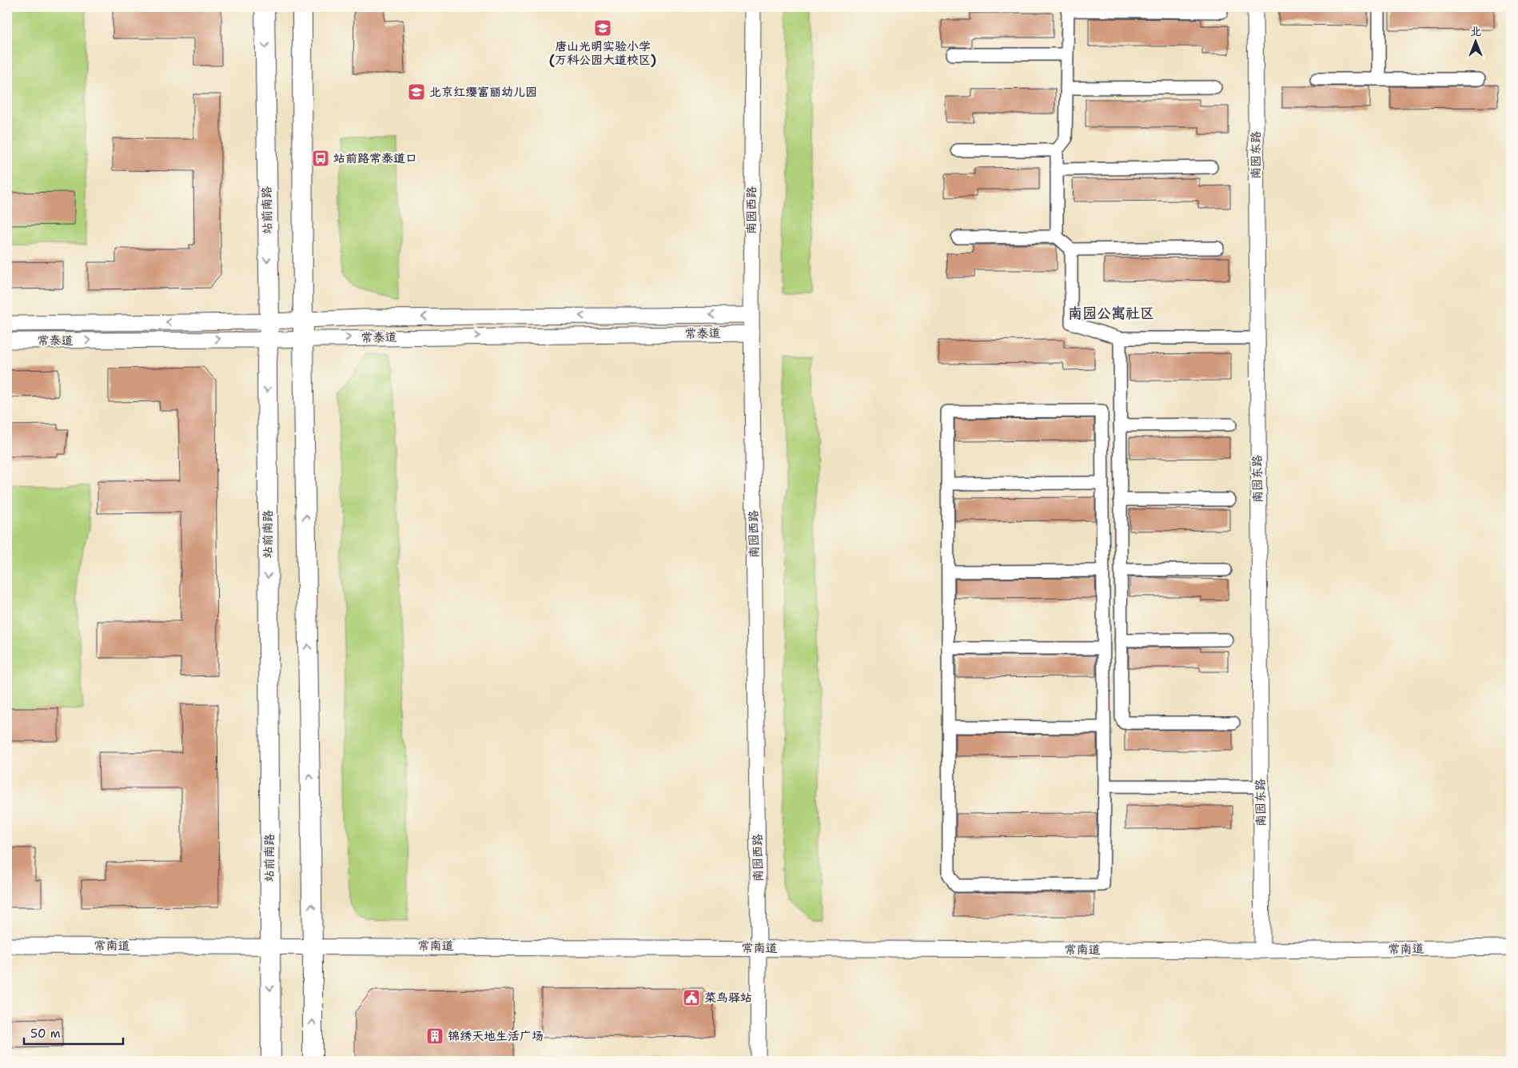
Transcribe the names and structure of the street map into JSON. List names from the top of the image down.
{
  "streets": {
    "main road": ["站前南路"],
    "street": [
      "南园东路",
      "南园西路",
      "常泰道",
      "常南道"
    ]
  },
  "crossings": [
    ["南园东路", "常南道"],
    ["站前南路", "常泰道"],
    ["站前南路", "常南道"],
    ["南园西路", "常泰道"],
    ["南园西路", "常南道"]
  ],
  "districts": ["南园公寓社区"],
  "places": {
    "school or university": ["唐山光明实验小学 (万科公园大道校区)", "北京红缨富丽幼儿园"],
    "bus stop": ["站前路常泰道口"],
    "public building": ["菜鸟驿站"],
    "building": ["锦绣天地生活广场"]
  },
  "scale_bar": "50 m",
  "north": "top"
}
